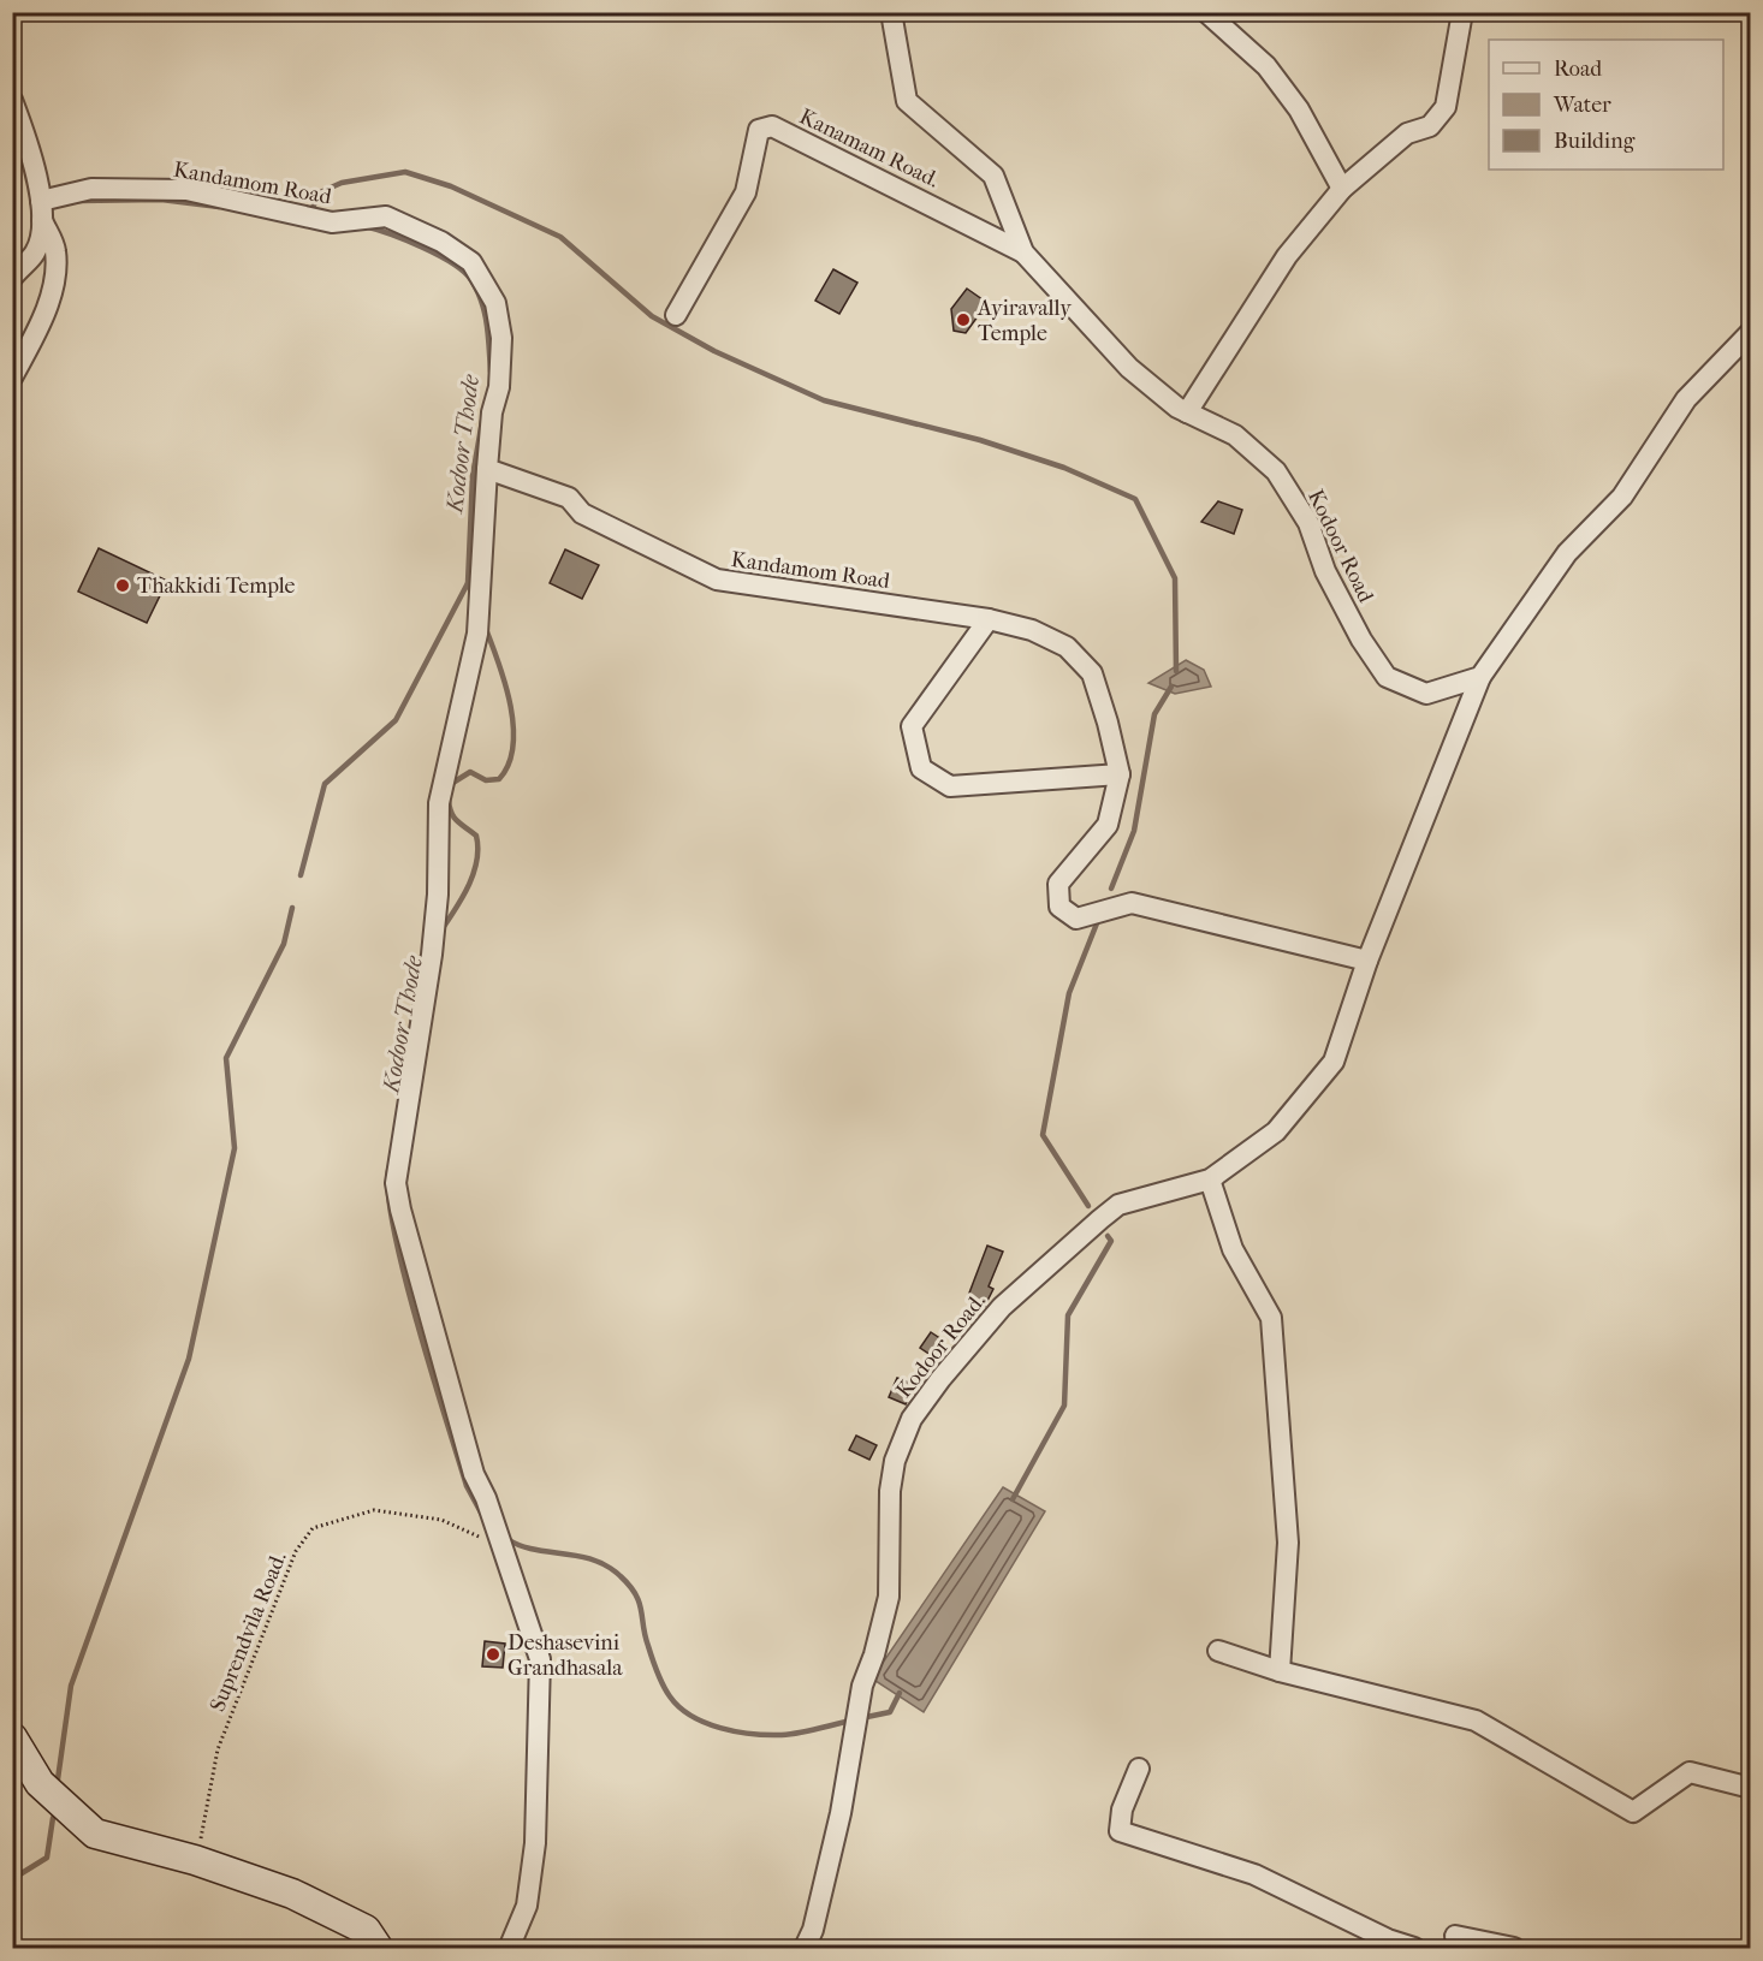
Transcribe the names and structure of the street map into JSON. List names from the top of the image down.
{
  "streets": {
    "street": [
      "Kanamam Road.",
      "Kandamom Road",
      "Kodoor Road",
      "Kodoor Road."
    ],
    "path": ["Suprendvila Road."]
  },
  "crossings": [
    ["Kanamam Road.", "Kodoor Road"],
    ["Kandamom Road", "Kodoor Road."]
  ],
  "water": ["Kodoor Thode"],
  "places": ["Ayiravally Temple", "Thakkidi Temple", "Deshasevini Grandhasala"],
  "legend": ["Road", "Water", "Building"]
}
